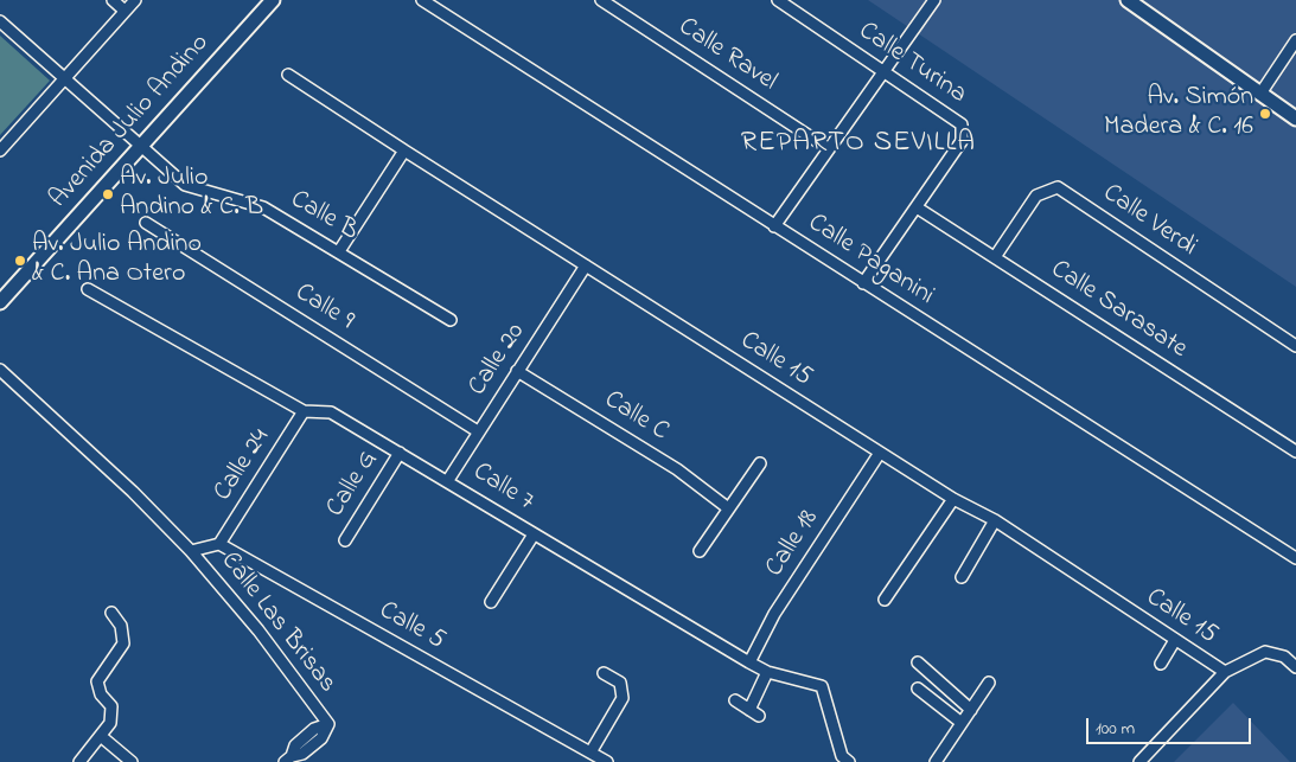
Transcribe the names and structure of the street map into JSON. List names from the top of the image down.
{
  "streets": {
    "street": [
      "Calle Ravel",
      "Calle Turina",
      "Avenida Julio Andino",
      "Calle B",
      "Calle Verdi",
      "Calle Paganini",
      "Calle 9",
      "Calle Sarasate",
      "Calle 20",
      "Calle 15",
      "Calle C",
      "Calle 24",
      "Calle G",
      "Calle 7",
      "Calle 18",
      "Calle Las Brisas",
      "Calle 5"
    ]
  },
  "crossings": [
    ["Calle Turina", "Calle Sarasate"],
    ["Avenida Julio Andino", "Calle B"],
    ["Calle Verdi", "Calle Sarasate"],
    ["Calle 9", "Calle 20"],
    ["Calle 20", "Calle 15"],
    ["Calle 20", "Calle C"],
    ["Calle 20", "Calle 7"],
    ["Calle 15", "Calle 18"],
    ["Calle 24", "Calle 7"],
    ["Calle 24", "Calle 5"],
    ["Calle G", "Calle 7"],
    ["Calle 7", "Calle 18"]
  ],
  "districts": ["REPARTO SEVILLA"],
  "places": ["Av. Simón Madera & C. 16", "Av. Julio Andino & C. B", "Av. Julio Andino & C. Ana Otero"],
  "scale_bar": "100 m"
}
